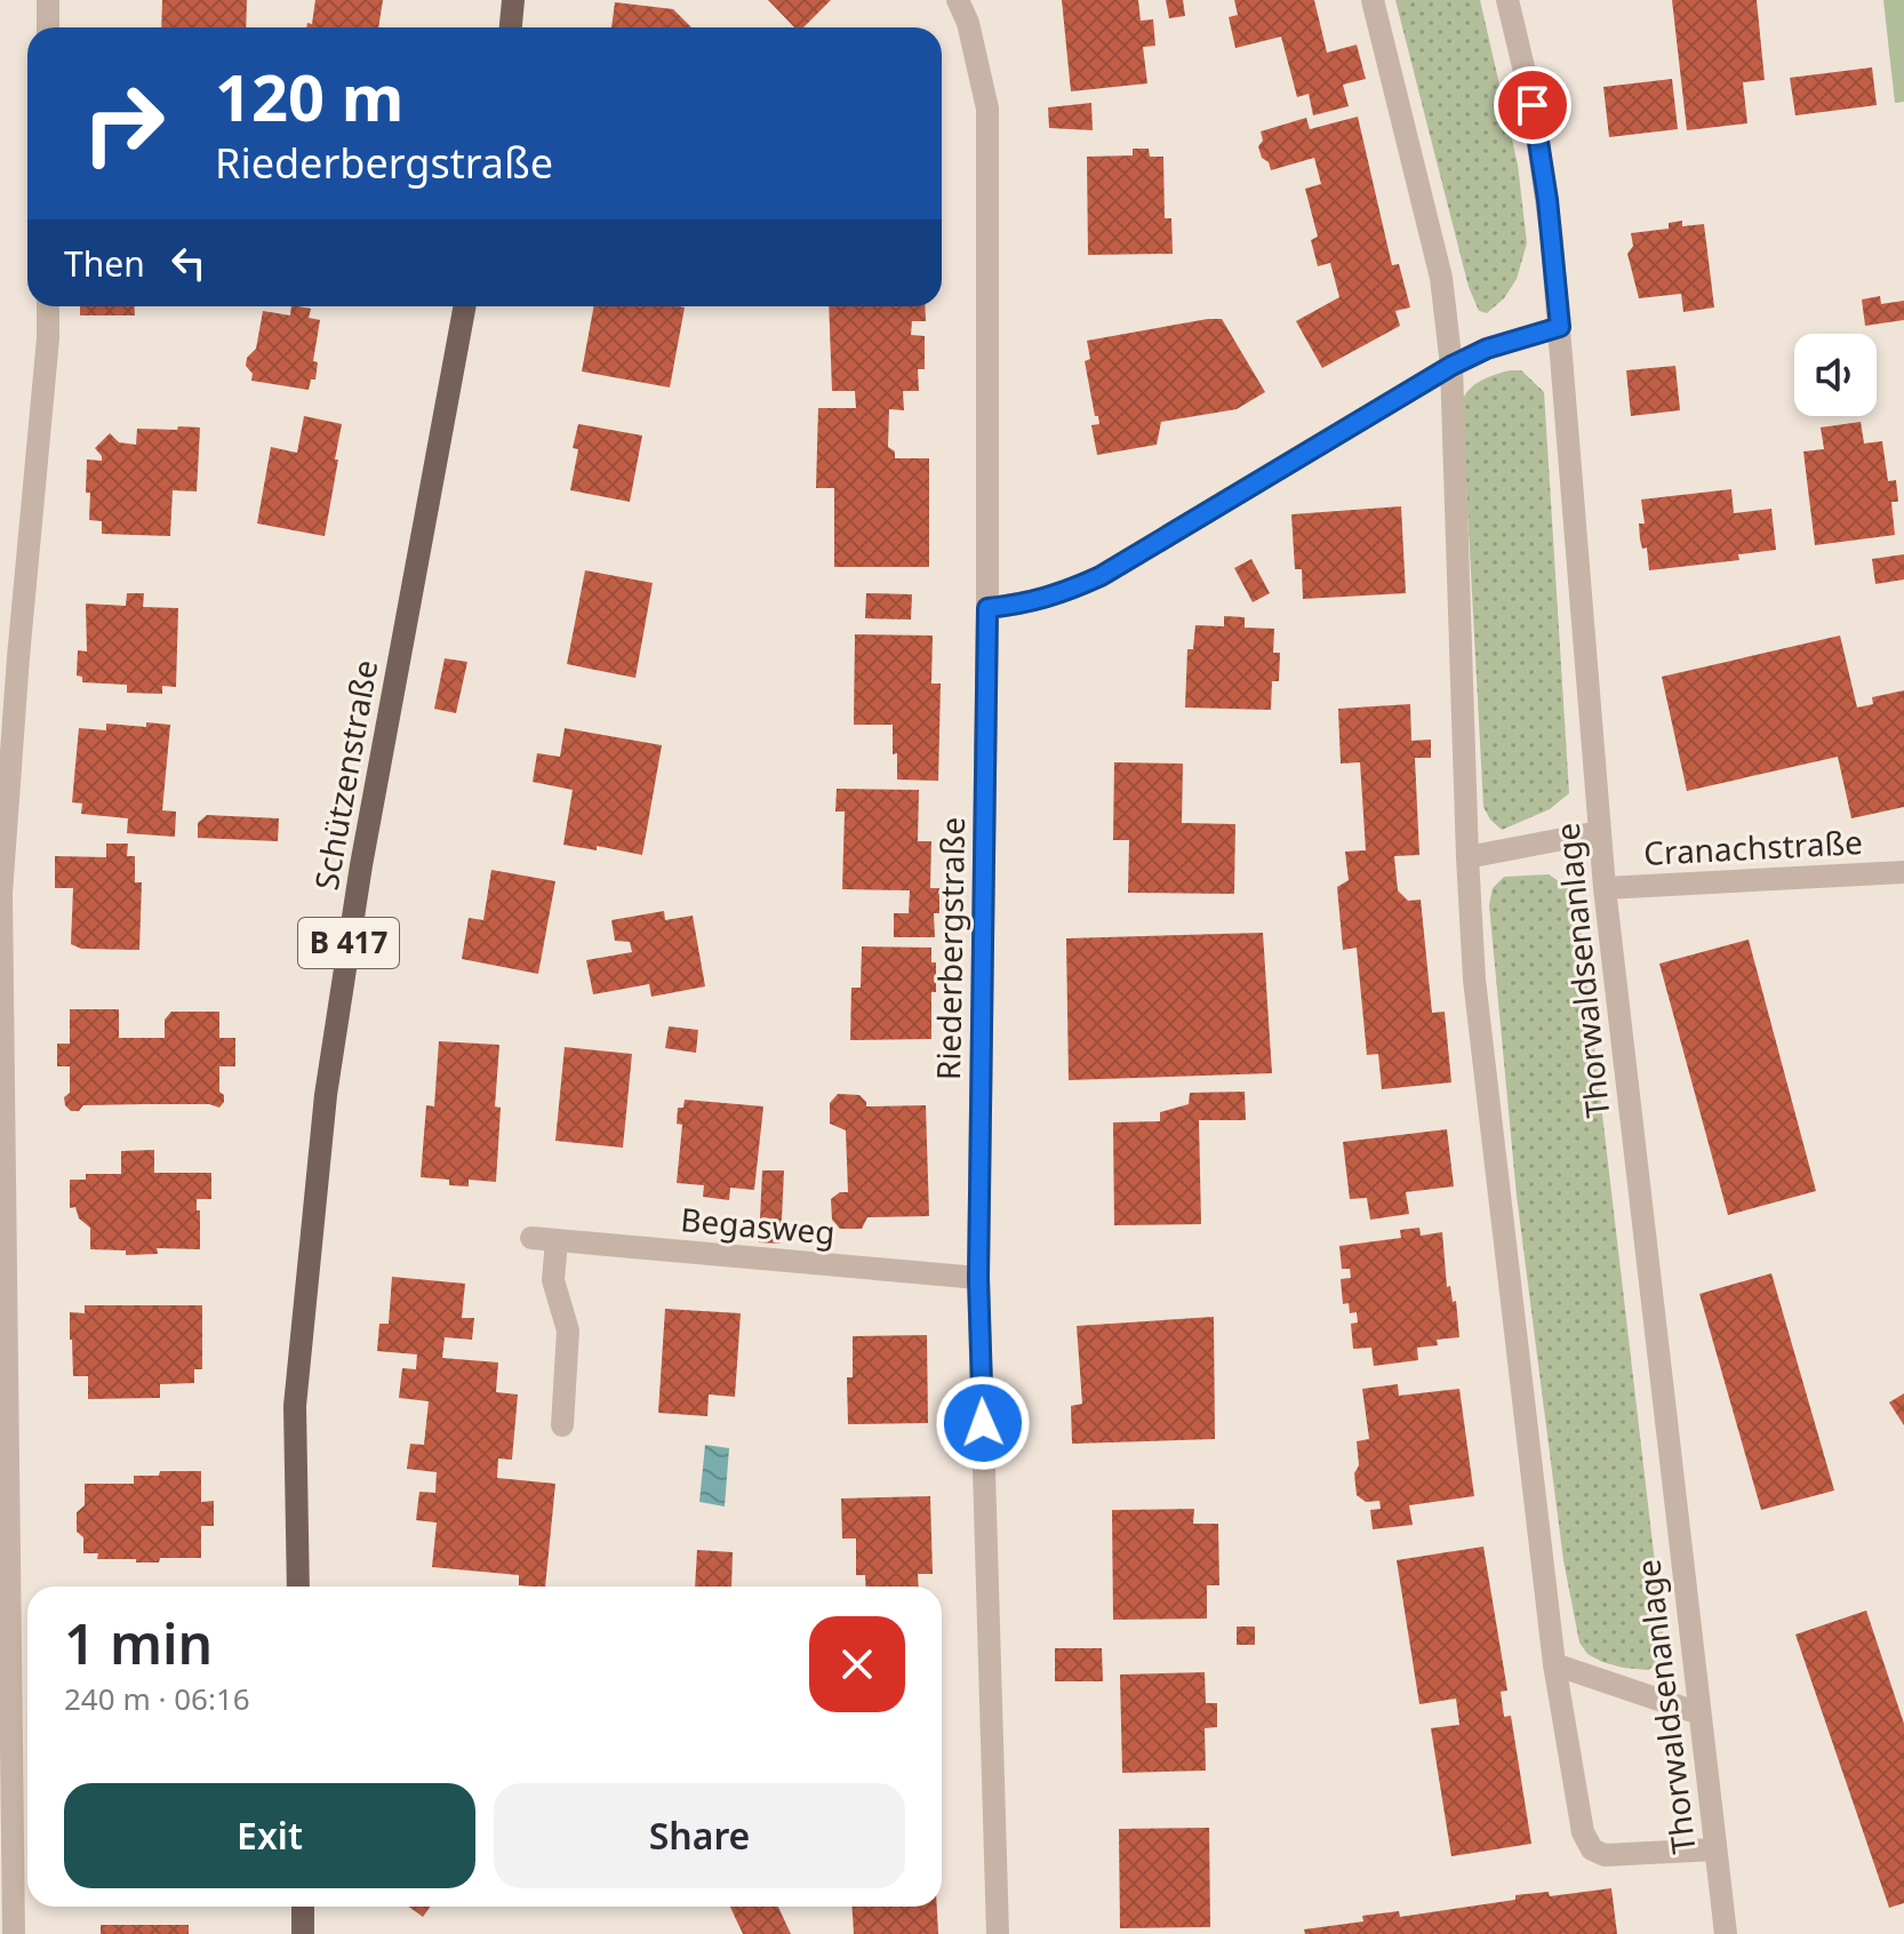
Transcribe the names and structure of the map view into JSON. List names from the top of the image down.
{
  "streets": {
    "main road": ["Schützenstraße", "B 417"],
    "street": [
      "Cranachstraße",
      "Riederbergstraße",
      "Thorwaldsenanlage",
      "Begasweg"
    ]
  },
  "crossings": [
    ["Cranachstraße", "Thorwaldsenanlage"],
    ["Riederbergstraße", "Begasweg"]
  ],
  "page": {
    "turn": ["120 m", "Riederbergstraße"],
    "then": "Then",
    "heading": ["1 min", "240 m · 06:16"],
    "buttons": ["Exit", "Share"]
  }
}
